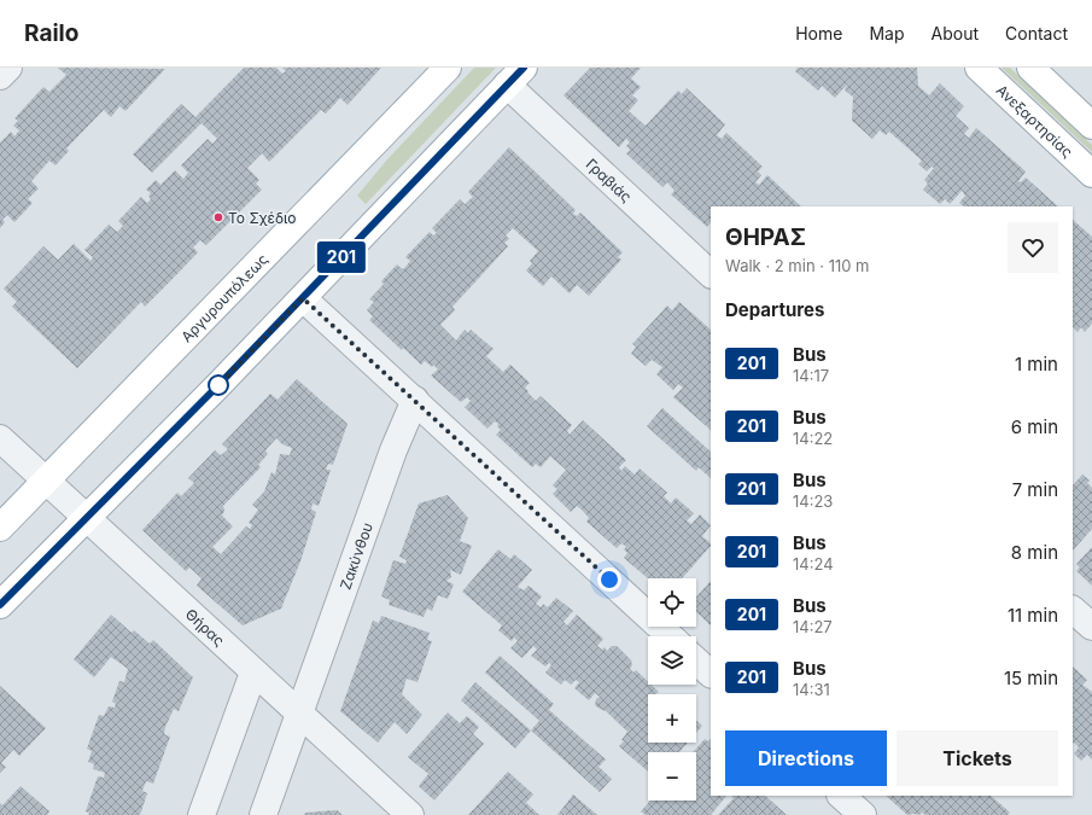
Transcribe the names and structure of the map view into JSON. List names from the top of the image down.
{
  "streets": {
    "main road": ["Ανεξαρτησίας", "Αργυρουπόλεως"],
    "street": ["Γραβιάς", "Ζακύνθου", "Θήρας"]
  },
  "crossings": [
    ["Αργυρουπόλεως", "Θήρας"],
    ["Ζακύνθου", "Θήρας"]
  ],
  "places": ["Το Σχέδιο"],
  "lines": ["bus line 201"],
  "page": {
    "header": "Railo",
    "nav": [
      "Home",
      "Map",
      "About",
      "Contact"
    ],
    "on_map": "201",
    "heading": [
      ["ΘΗΡΑΣ", "Walk · 2 min · 110 m"],
      "Departures"
    ],
    "list": [
      {
        "mark": "201",
        "name": "Bus",
        "note": "14:17",
        "value": "1 min"
      },
      {
        "mark": "201",
        "name": "Bus",
        "note": "14:22",
        "value": "6 min"
      },
      {
        "mark": "201",
        "name": "Bus",
        "note": "14:23",
        "value": "7 min"
      },
      {
        "mark": "201",
        "name": "Bus",
        "note": "14:24",
        "value": "8 min"
      },
      {
        "mark": "201",
        "name": "Bus",
        "note": "14:27",
        "value": "11 min"
      },
      {
        "mark": "201",
        "name": "Bus",
        "note": "14:31",
        "value": "15 min"
      }
    ],
    "map_buttons": ["+", "−"],
    "buttons": ["Directions", "Tickets"]
  }
}
